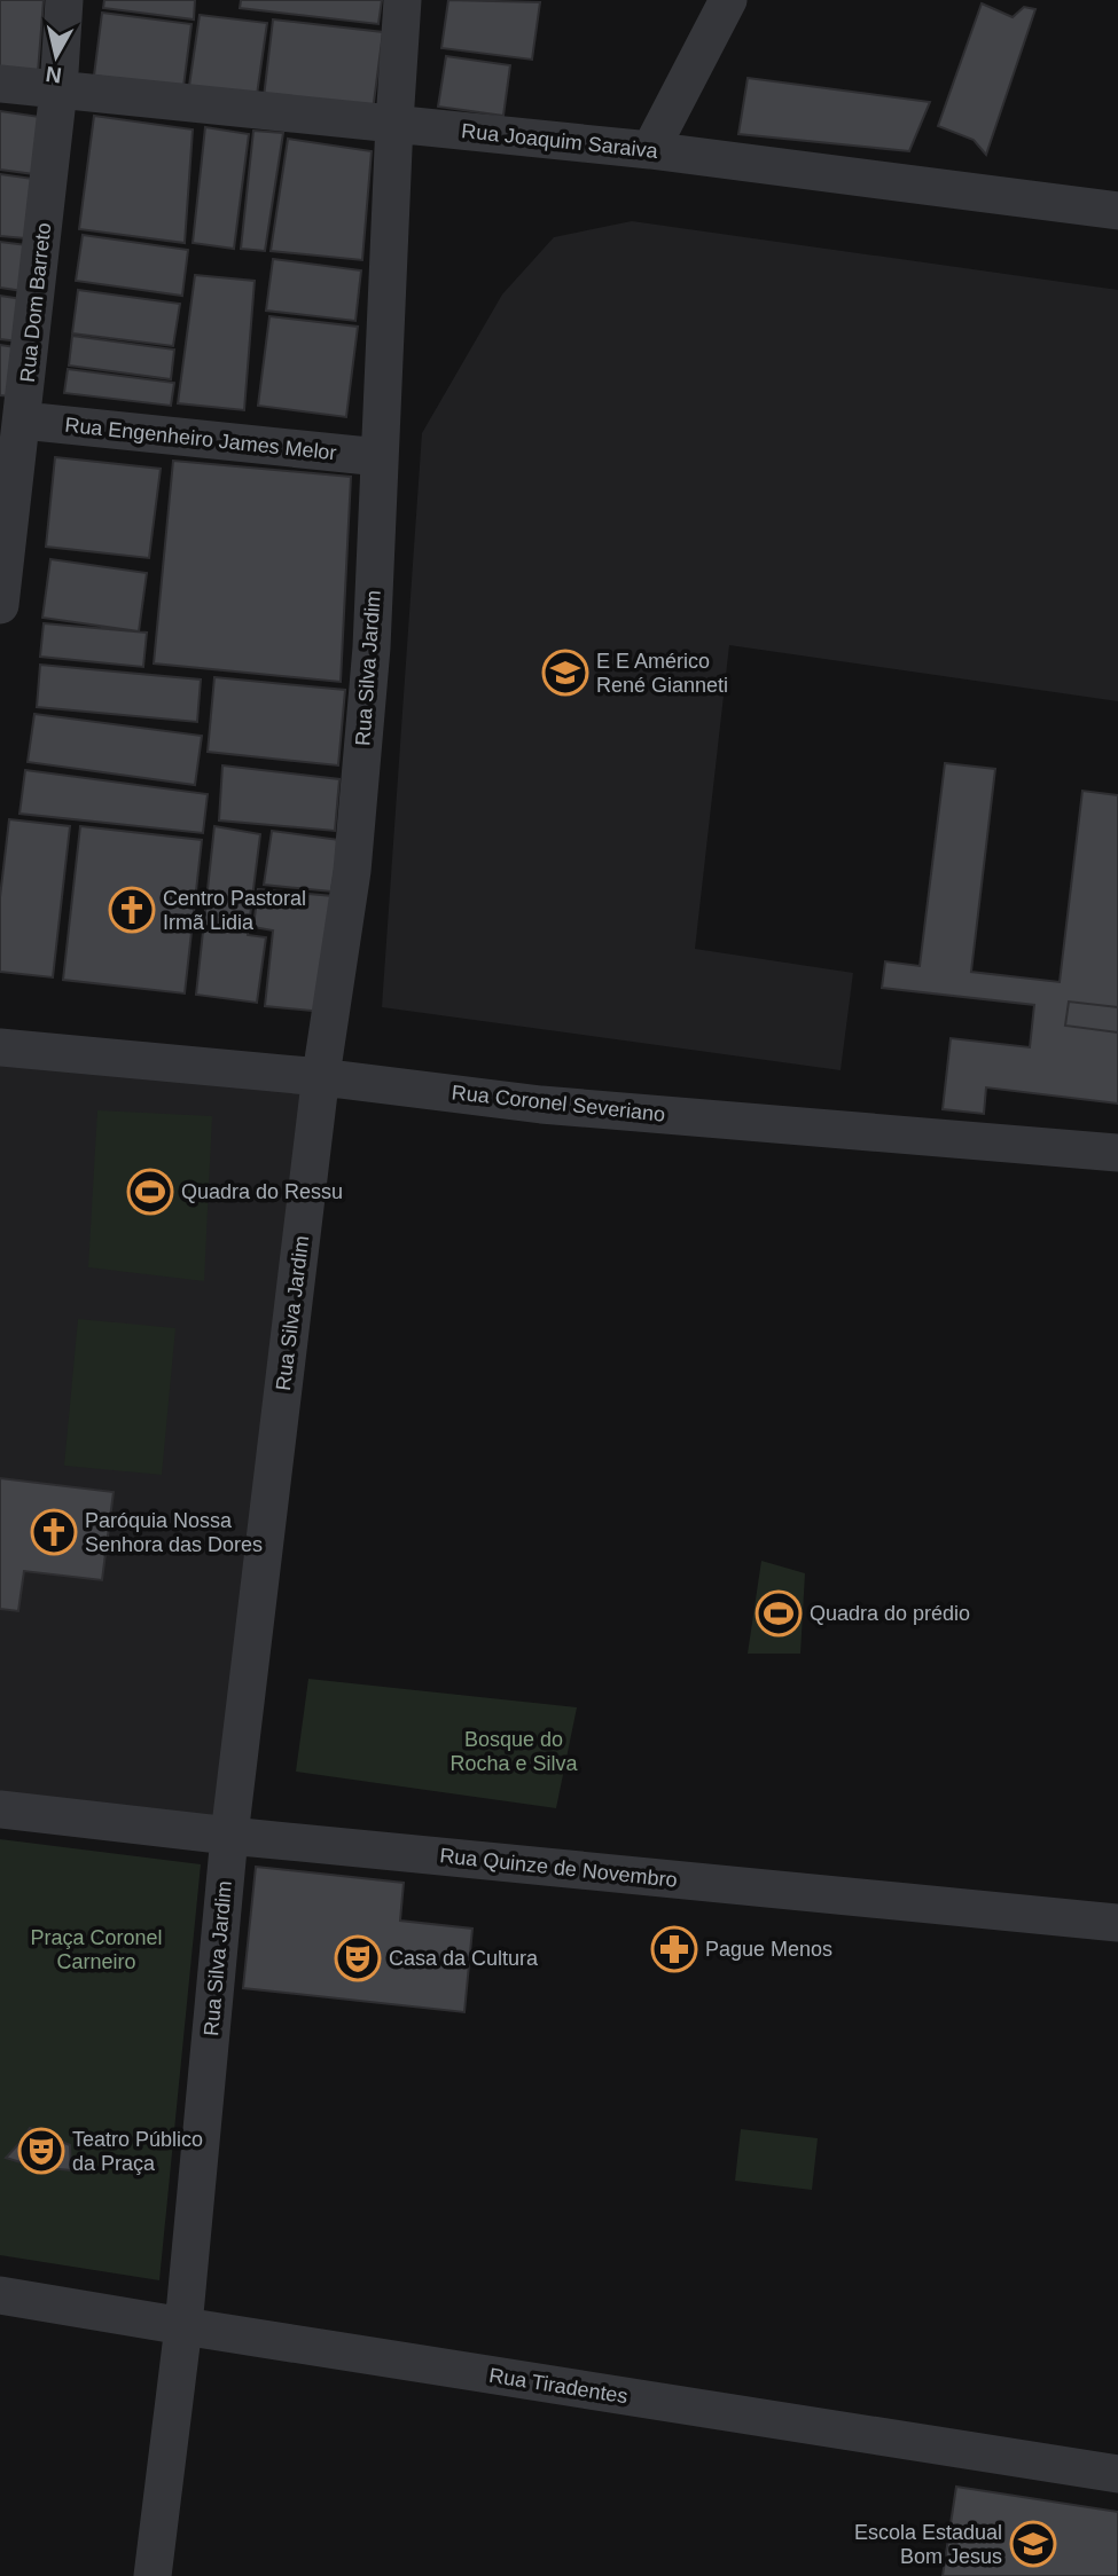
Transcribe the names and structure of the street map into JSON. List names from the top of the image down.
{
  "streets": {
    "street": [
      "Rua Joaquim Saraiva",
      "Rua Dom Barreto",
      "Rua Engenheiro James Melor",
      "Rua Silva Jardim",
      "Rua Coronel Severiano",
      "Rua Quinze de Novembro",
      "Rua Tiradentes"
    ]
  },
  "crossings": [
    ["Rua Joaquim Saraiva", "Rua Dom Barreto"],
    ["Rua Joaquim Saraiva", "Rua Silva Jardim"],
    ["Rua Dom Barreto", "Rua Engenheiro James Melor"],
    ["Rua Engenheiro James Melor", "Rua Silva Jardim"],
    ["Rua Silva Jardim", "Rua Coronel Severiano"],
    ["Rua Silva Jardim", "Rua Quinze de Novembro"],
    ["Rua Silva Jardim", "Rua Tiradentes"]
  ],
  "parks": ["Bosque do Rocha e Silva", "Praça Coronel Carneiro"],
  "places": {
    "school or university": ["E E Américo René Gianneti", "Escola Estadual Bom Jesus"],
    "church": ["Centro Pastoral Irmã Lidia", "Paróquia Nossa Senhora das Dores"],
    "sports": ["Quadra do Ressu", "Quadra do prédio"],
    "pharmacy": ["Pague Menos"],
    "theatre": ["Casa da Cultura", "Teatro Público da Praça"]
  },
  "north": "bottom"
}
